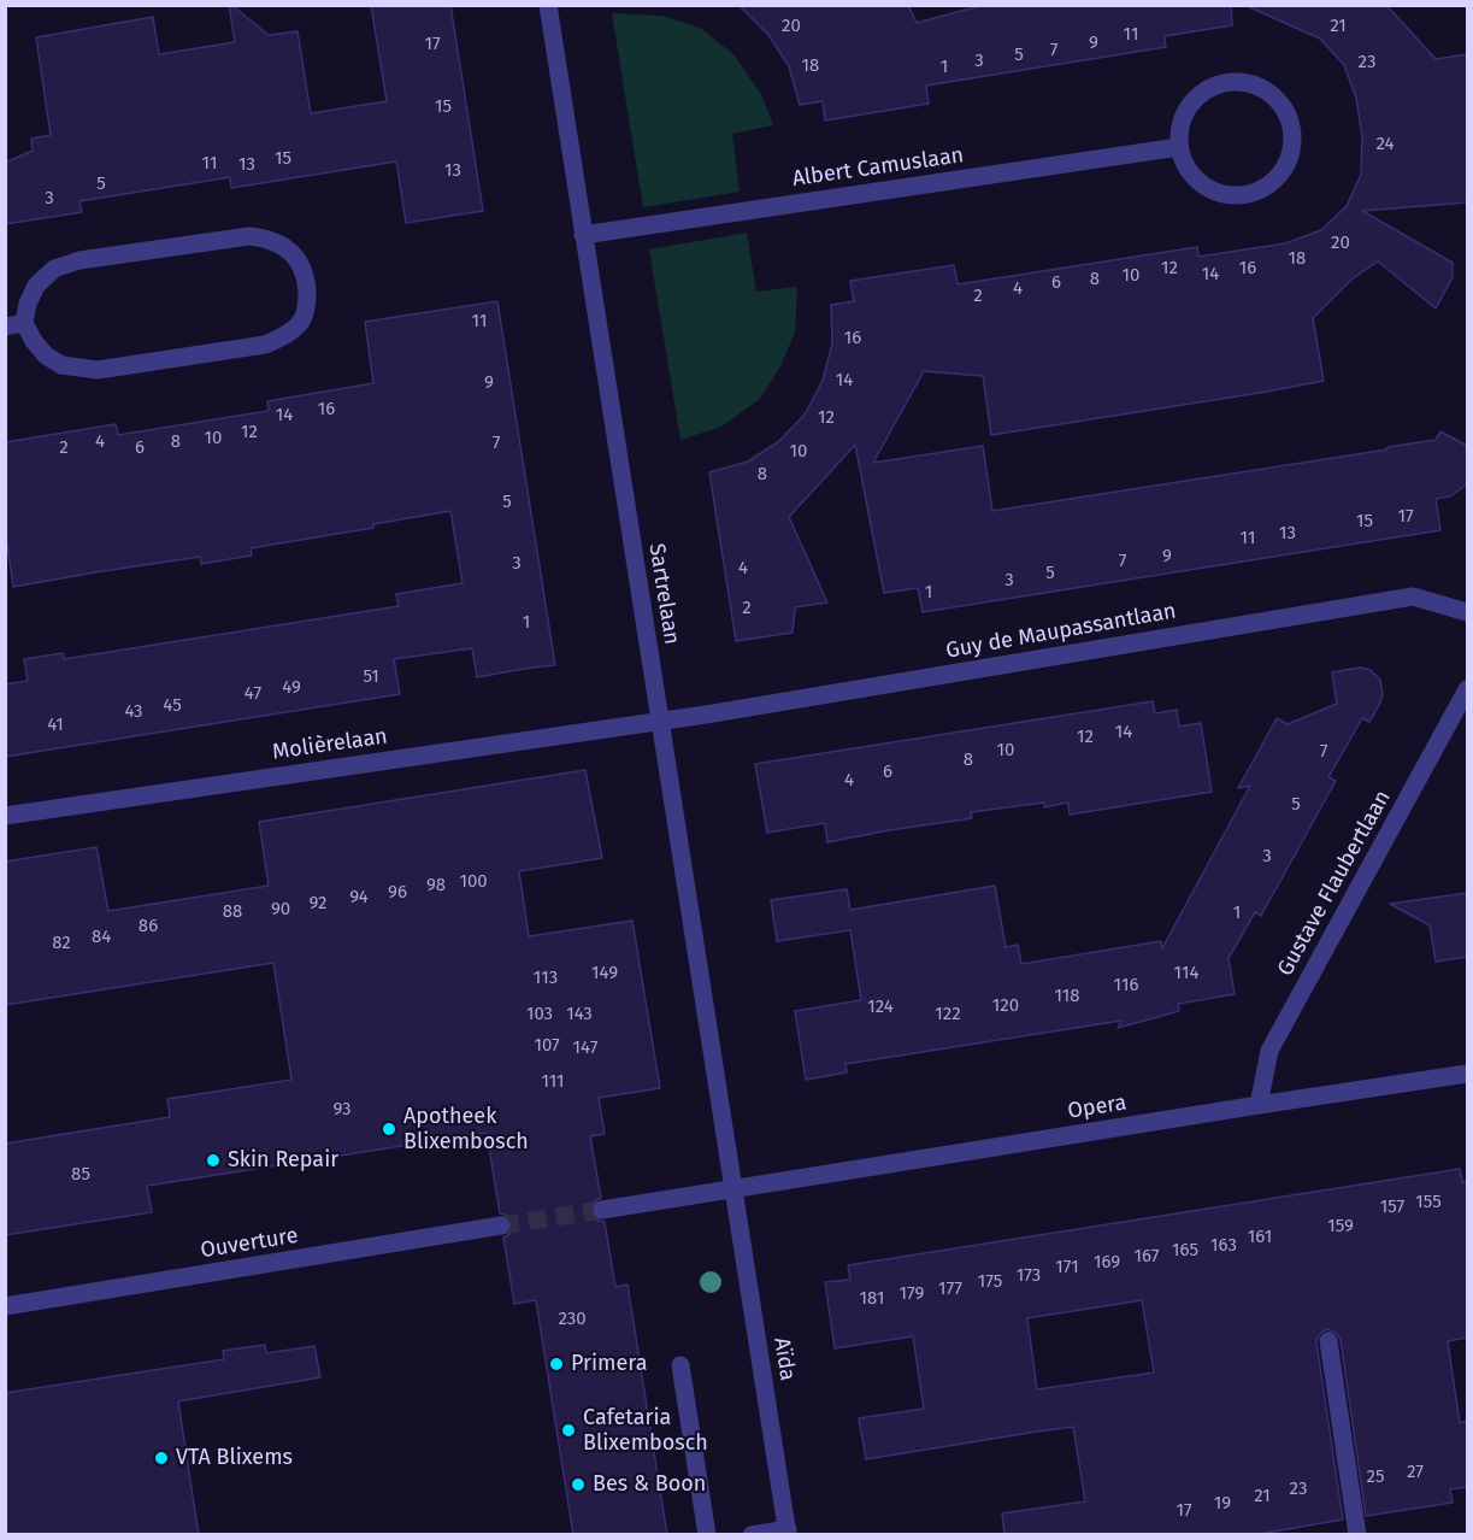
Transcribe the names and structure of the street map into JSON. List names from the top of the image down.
{
  "streets": {
    "street": [
      "Albert Camuslaan",
      "Sartrelaan",
      "Guy de Maupassantlaan",
      "Molièrelaan",
      "Gustave Flaubertlaan",
      "Opera",
      "Ouverture",
      "Aïda"
    ]
  },
  "crossings": [
    ["Albert Camuslaan", "Sartrelaan"],
    ["Sartrelaan", "Guy de Maupassantlaan"],
    ["Sartrelaan", "Molièrelaan"],
    ["Sartrelaan", "Opera"],
    ["Sartrelaan", "Aïda"],
    ["Guy de Maupassantlaan", "Molièrelaan"],
    ["Gustave Flaubertlaan", "Opera"],
    ["Opera", "Aïda"]
  ],
  "places": [
    "Apotheek Blixembosch",
    "Skin Repair",
    "Primera",
    "Cafetaria Blixembosch",
    "VTA Blixems",
    "Bes & Boon"
  ],
  "house_numbers": [
    "20",
    "21",
    "11",
    "9",
    "17",
    "7",
    "5",
    "3",
    "23",
    "18",
    "1",
    "15",
    "24",
    "15",
    "11",
    "13",
    "13",
    "5",
    "3",
    "20",
    "18",
    "12",
    "16",
    "14",
    "10",
    "8",
    "6",
    "4",
    "2",
    "11",
    "16",
    "14",
    "9",
    "16",
    "14",
    "12",
    "12",
    "10",
    "4",
    "8",
    "7",
    "2",
    "6",
    "10",
    "8",
    "5",
    "17",
    "15",
    "13",
    "11",
    "9",
    "7",
    "3",
    "4",
    "5",
    "3",
    "1",
    "2",
    "1",
    "51",
    "49",
    "47",
    "45",
    "43",
    "41",
    "14",
    "12",
    "10",
    "7",
    "8",
    "6",
    "4",
    "5",
    "3",
    "100",
    "98",
    "96",
    "94",
    "92",
    "90",
    "88",
    "1",
    "86",
    "84",
    "82",
    "149",
    "114",
    "113",
    "116",
    "118",
    "120",
    "124",
    "103",
    "143",
    "122",
    "107",
    "147",
    "111",
    "93",
    "85",
    "155",
    "157",
    "159",
    "161",
    "163",
    "165",
    "167",
    "169",
    "171",
    "173",
    "175",
    "177",
    "179",
    "181",
    "230",
    "27",
    "25",
    "23",
    "21",
    "19",
    "17"
  ]
}
